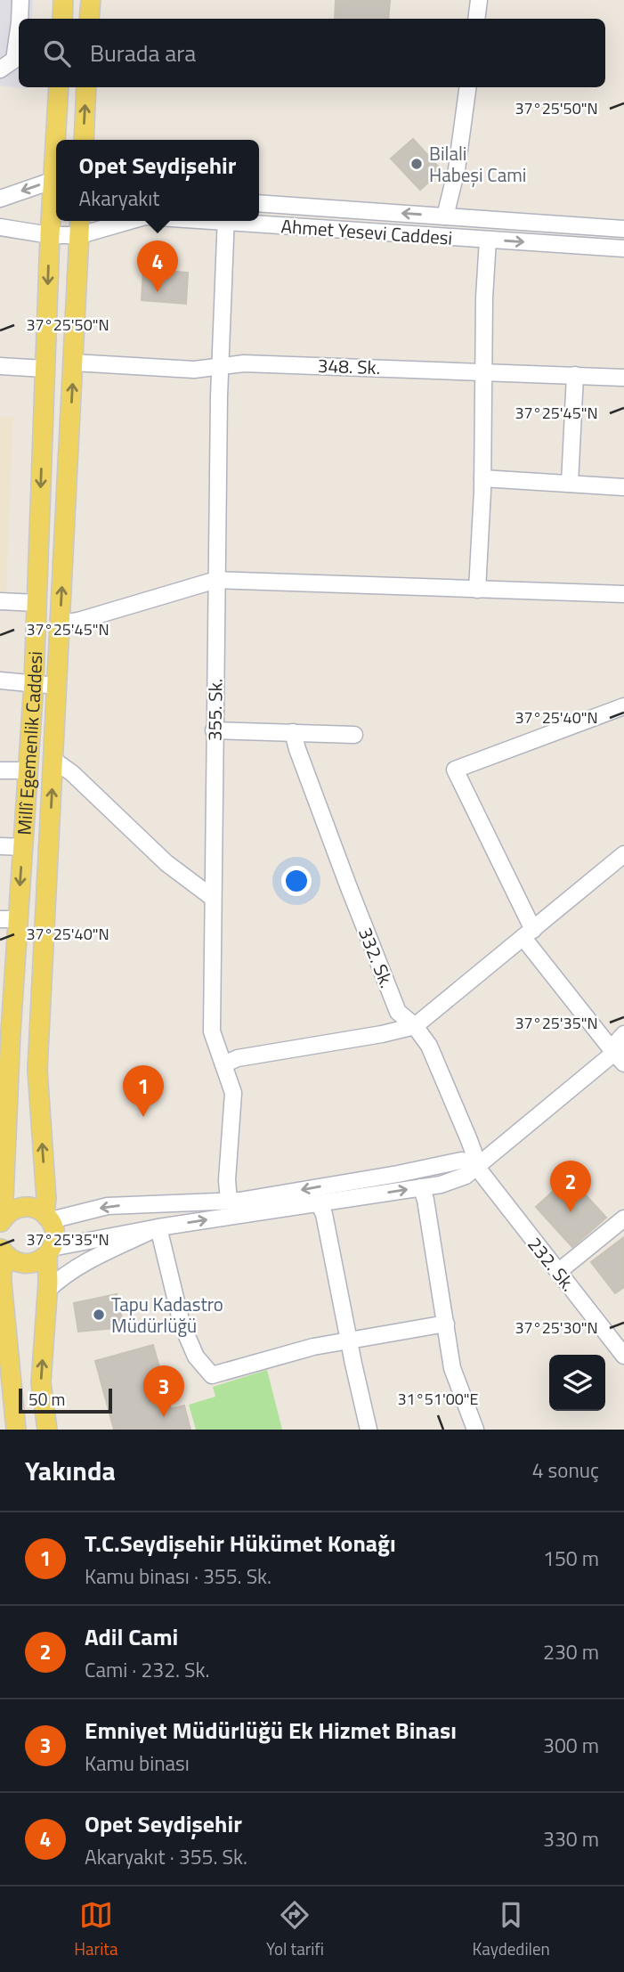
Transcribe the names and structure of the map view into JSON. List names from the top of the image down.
{
  "streets": {
    "main road": ["Millî Egemenlik Caddesi"],
    "street": [
      "Ahmet Yesevi Caddesi",
      "348. Sk.",
      "355. Sk.",
      "332. Sk.",
      "232. Sk."
    ]
  },
  "crossings": [
    ["Ahmet Yesevi Caddesi", "Millî Egemenlik Caddesi"],
    ["348. Sk.", "355. Sk."],
    ["348. Sk.", "Millî Egemenlik Caddesi"],
    ["332. Sk.", "232. Sk."]
  ],
  "places": ["Bilali Habeşi Cami", "Tapu Kadastro Müdürlüğü"],
  "scale_bar": "50 m",
  "page": {
    "search": "Burada ara",
    "popup": ["Opet Seydişehir", "Akaryakıt"],
    "pins": [
      "4",
      "1",
      "2",
      "3"
    ],
    "scale": "50 m",
    "heading": ["Yakında", "4 sonuç"],
    "list": [
      {
        "mark": "1",
        "name": "T.C.Seydişehir Hükümet Konağı",
        "note": "Kamu binası · 355. Sk.",
        "value": "150 m"
      },
      {
        "mark": "2",
        "name": "Adil Cami",
        "note": "Cami · 232. Sk.",
        "value": "230 m"
      },
      {
        "mark": "3",
        "name": "Emniyet Müdürlüğü Ek Hizmet Binası",
        "note": "Kamu binası",
        "value": "300 m"
      },
      {
        "mark": "4",
        "name": "Opet Seydişehir",
        "note": "Akaryakıt · 355. Sk.",
        "value": "330 m"
      }
    ],
    "nav": ["Harita", "Yol tarifi", "Kaydedilen"]
  },
  "coordinates": [
    "37°25'50\"N",
    "37°25'45\"N",
    "37°25'40\"N",
    "37°25'35\"N",
    "37°25'30\"N",
    "31°51'00\"E"
  ]
}
